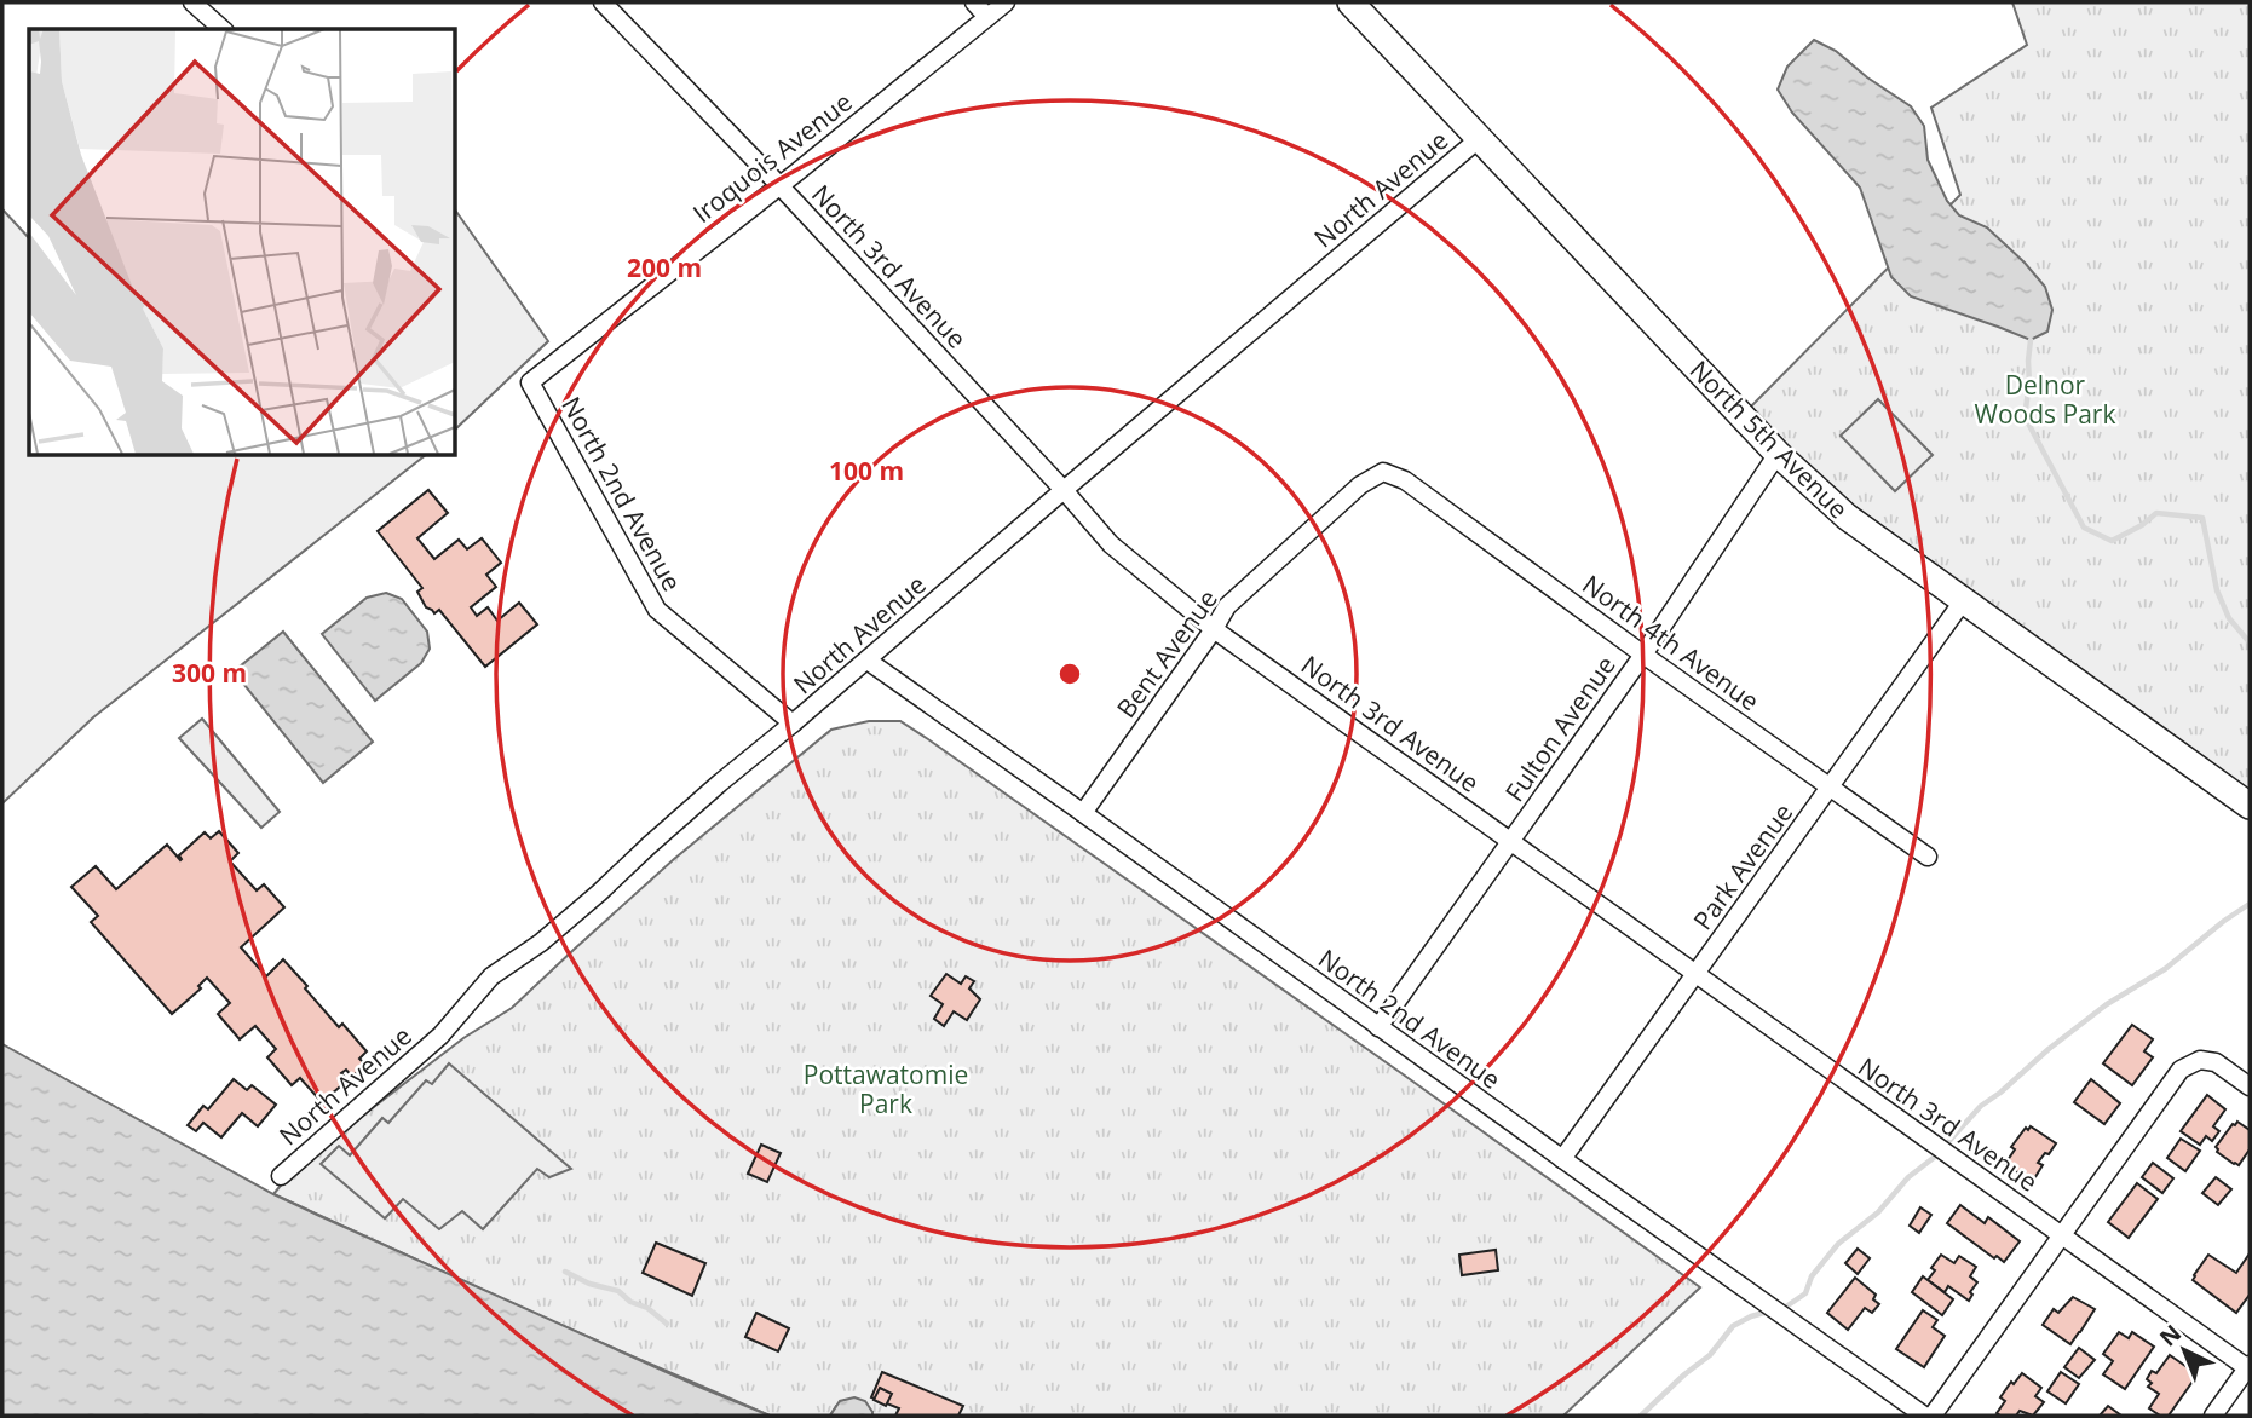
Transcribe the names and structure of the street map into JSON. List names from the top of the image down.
{
  "streets": {
    "main road": ["North 5th Avenue"],
    "street": [
      "Iroquois Avenue",
      "North Avenue",
      "North 3rd Avenue",
      "North 2nd Avenue",
      "North 4th Avenue",
      "Bent Avenue",
      "Fulton Avenue",
      "Park Avenue"
    ]
  },
  "crossings": [
    ["Iroquois Avenue", "North 3rd Avenue"],
    ["Iroquois Avenue", "North 2nd Avenue"],
    ["North Avenue", "North 3rd Avenue"],
    ["North Avenue", "North 5th Avenue"],
    ["North Avenue", "North 2nd Avenue"],
    ["North 3rd Avenue", "Bent Avenue"],
    ["North 3rd Avenue", "Fulton Avenue"],
    ["North 3rd Avenue", "Park Avenue"],
    ["North 5th Avenue", "Fulton Avenue"],
    ["North 5th Avenue", "Park Avenue"],
    ["North 2nd Avenue", "Bent Avenue"],
    ["North 2nd Avenue", "Fulton Avenue"],
    ["North 2nd Avenue", "Park Avenue"],
    ["North 4th Avenue", "Bent Avenue"],
    ["North 4th Avenue", "Fulton Avenue"],
    ["North 4th Avenue", "Park Avenue"]
  ],
  "parks": ["Delnor Woods Park", "Pottawatomie Park"],
  "north": "top left",
  "rings": ["200 m", "100 m", "300 m"]
}
